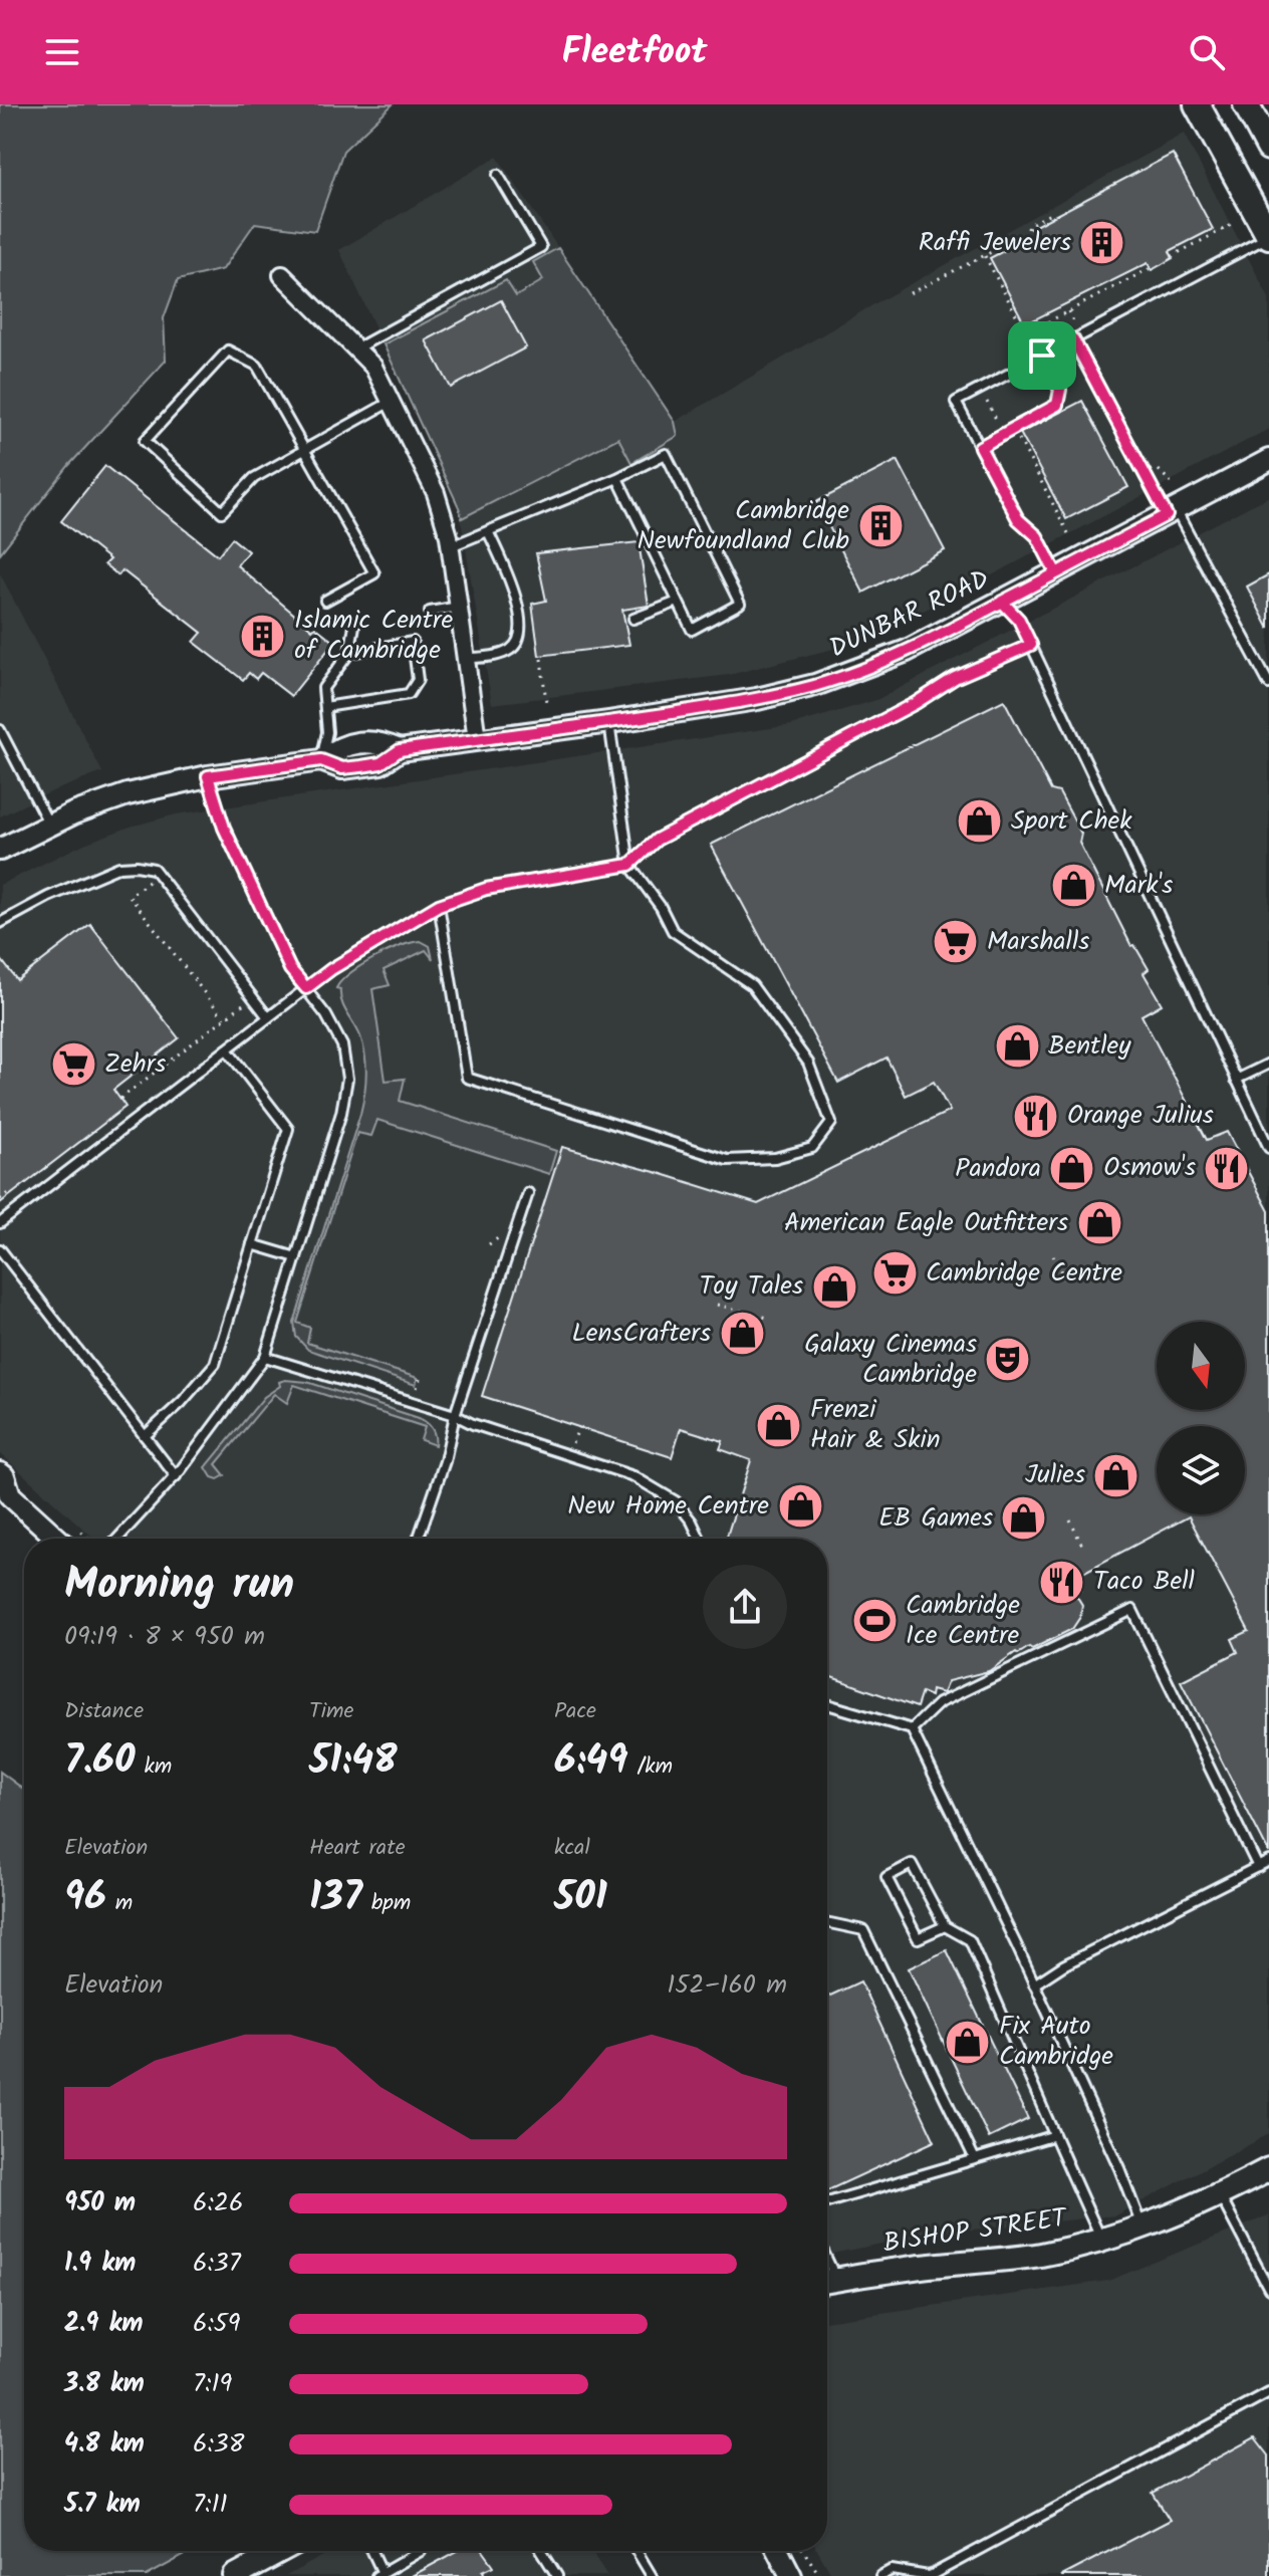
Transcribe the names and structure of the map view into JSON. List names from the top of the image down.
{
  "streets": {
    "main road": ["BISHOP STREET"],
    "street": ["DUNBAR ROAD"]
  },
  "places": {
    "building": ["Raffi Jewelers", "Cambridge Newfoundland Club", "Islamic Centre of Cambridge"],
    "shop": [
      "Sport Chek",
      "Mark's",
      "Bentley",
      "Pandora",
      "American Eagle Outfitters",
      "Toy Tales",
      "LensCrafters",
      "Frenzi Hair & Skin",
      "Julies",
      "New Home Centre",
      "EB Games",
      "Fix Auto Cambridge"
    ],
    "supermarket": ["Marshalls", "Zehrs", "Cambridge Centre"],
    "restaurant": ["Orange Julius", "Osmow's", "Taco Bell"],
    "theatre": ["Galaxy Cinemas Cambridge"],
    "sports": ["Cambridge Ice Centre"]
  },
  "north": "bottom",
  "page": {
    "header": "Fleetfoot",
    "heading": ["Morning run", "09:19 · 8 × 950 m"],
    "stats": [
      ["Distance", "7.60 km"],
      ["Time", "51:48"],
      ["Pace", "6:49 /km"],
      ["Elevation", "96 m"],
      ["Heart rate", "137 bpm"],
      ["kcal", "501"]
    ],
    "chart": ["Elevation", "152–160 m"],
    "list": [
      {
        "name": "950 m",
        "note": "6:26"
      },
      {
        "name": "1.9 km",
        "note": "6:37"
      },
      {
        "name": "2.9 km",
        "note": "6:59"
      },
      {
        "name": "3.8 km",
        "note": "7:19"
      },
      {
        "name": "4.8 km",
        "note": "6:38"
      },
      {
        "name": "5.7 km",
        "note": "7:11"
      }
    ]
  }
}
